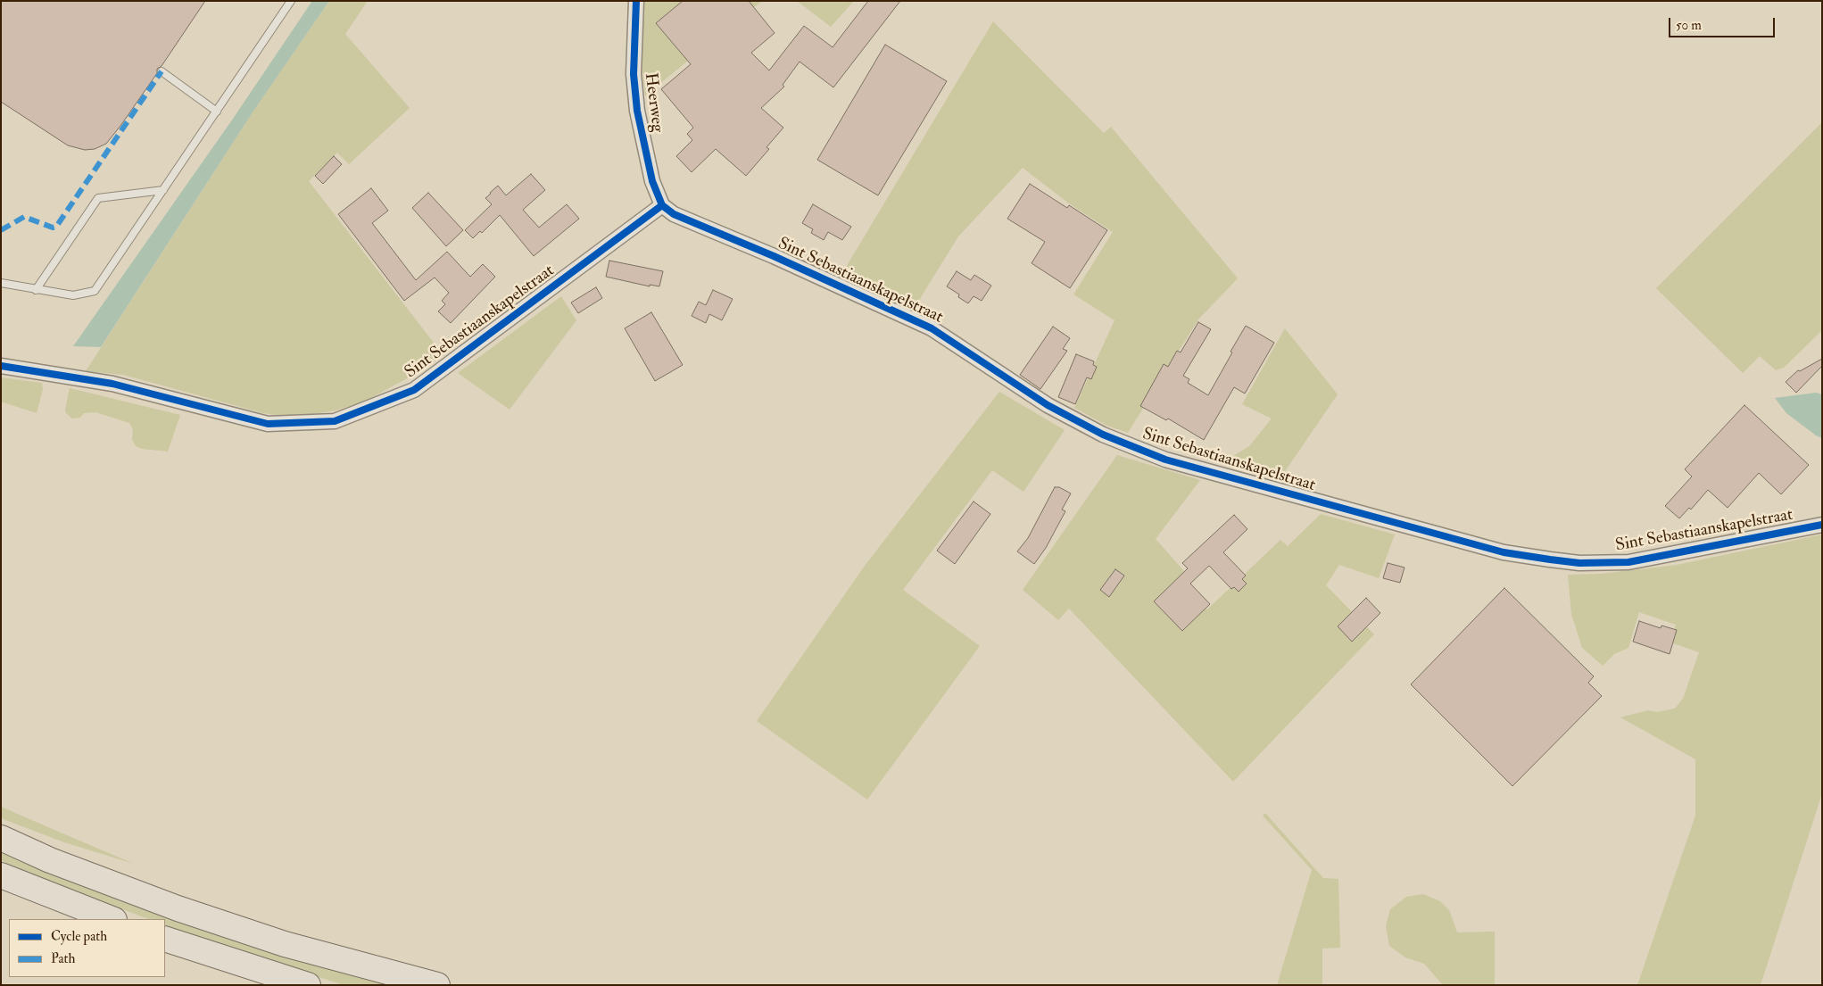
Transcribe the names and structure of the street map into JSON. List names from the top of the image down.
{
  "streets": {
    "street": ["Heerweg", "Sint Sebastiaanskapelstraat"]
  },
  "crossings": [
    ["Heerweg", "Sint Sebastiaanskapelstraat"]
  ],
  "legend": ["Cycle path", "Path"],
  "scale_bar": "50 m"
}
